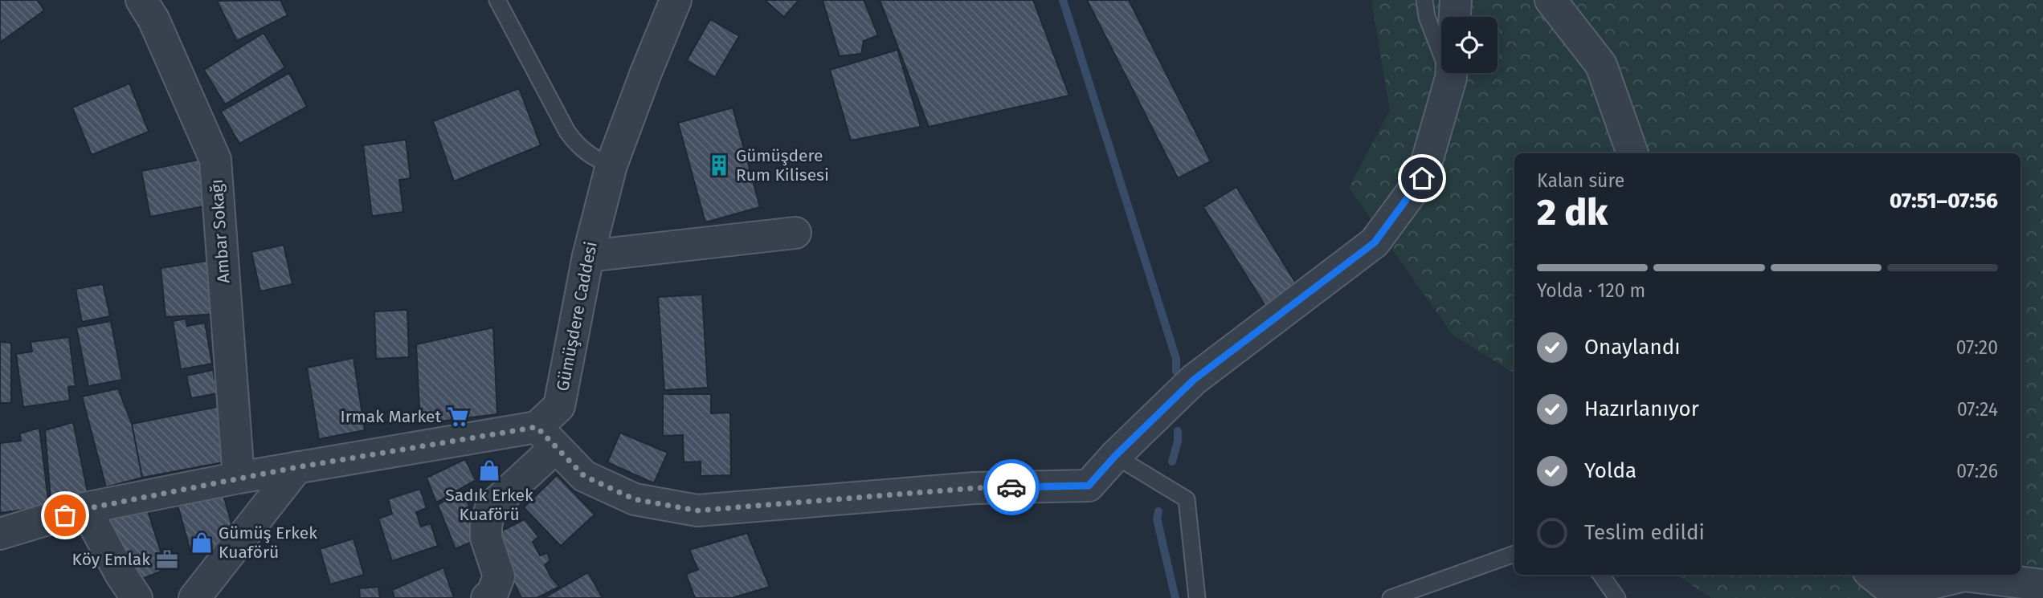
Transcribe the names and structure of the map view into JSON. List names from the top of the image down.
{
  "streets": {
    "street": ["Ambar Sokağı", "Gümüşdere Caddesi"]
  },
  "places": {
    "building": ["Gümüşdere Rum Kilisesi"],
    "supermarket": ["Irmak Market"],
    "shop": ["Sadık Erkek Kuaförü", "Gümüş Erkek Kuaförü"],
    "office": ["Köy Emlak"]
  },
  "page": {
    "heading": ["2 dk", "Kalan süre", "07:51–07:56"],
    "bar": "Yolda · 120 m",
    "list": [
      ["Onaylandı", "07:20"],
      ["Hazırlanıyor", "07:24"],
      ["Yolda", "07:26"],
      "Teslim edildi"
    ]
  }
}
